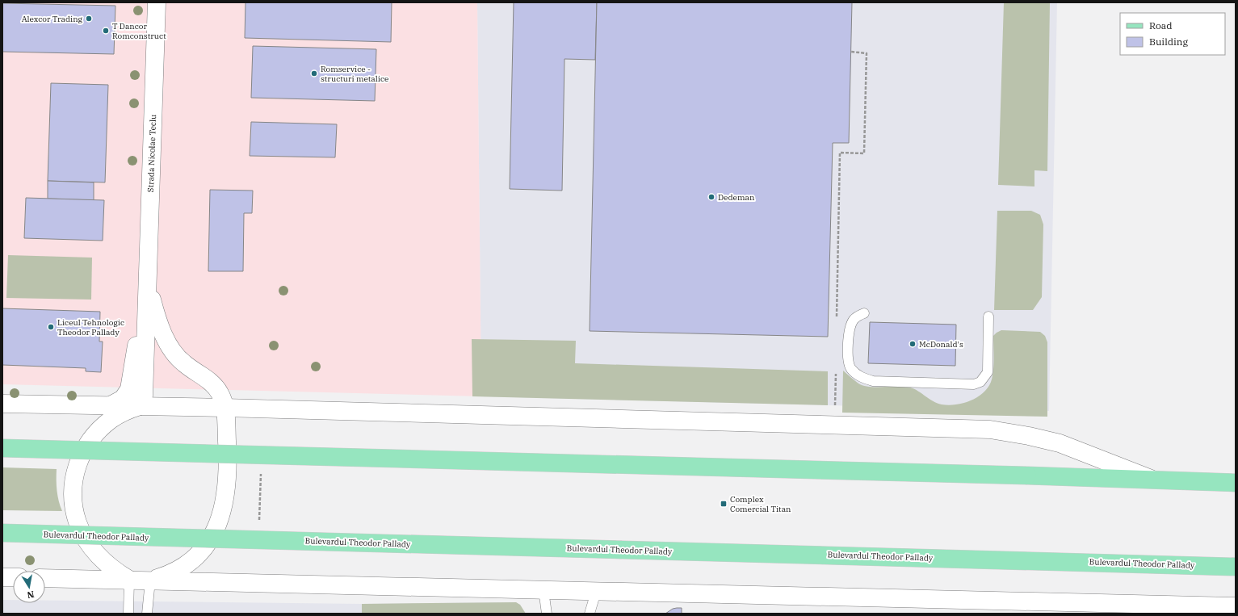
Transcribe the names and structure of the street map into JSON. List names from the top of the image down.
{
  "streets": {
    "main road": ["Bulevardul Theodor Pallady"],
    "street": ["Strada Nicolae Teclu"]
  },
  "places": {
    "other": [
      "Alexcor Trading",
      "T Dancor Romconstruct",
      "Romservice - structuri metalice",
      "Dedeman",
      "Liceul Tehnologic Theodor Pallady",
      "McDonald's"
    ],
    "transit": ["Complex Comercial Titan"]
  },
  "legend": ["Road", "Building"],
  "north": "bottom"
}
